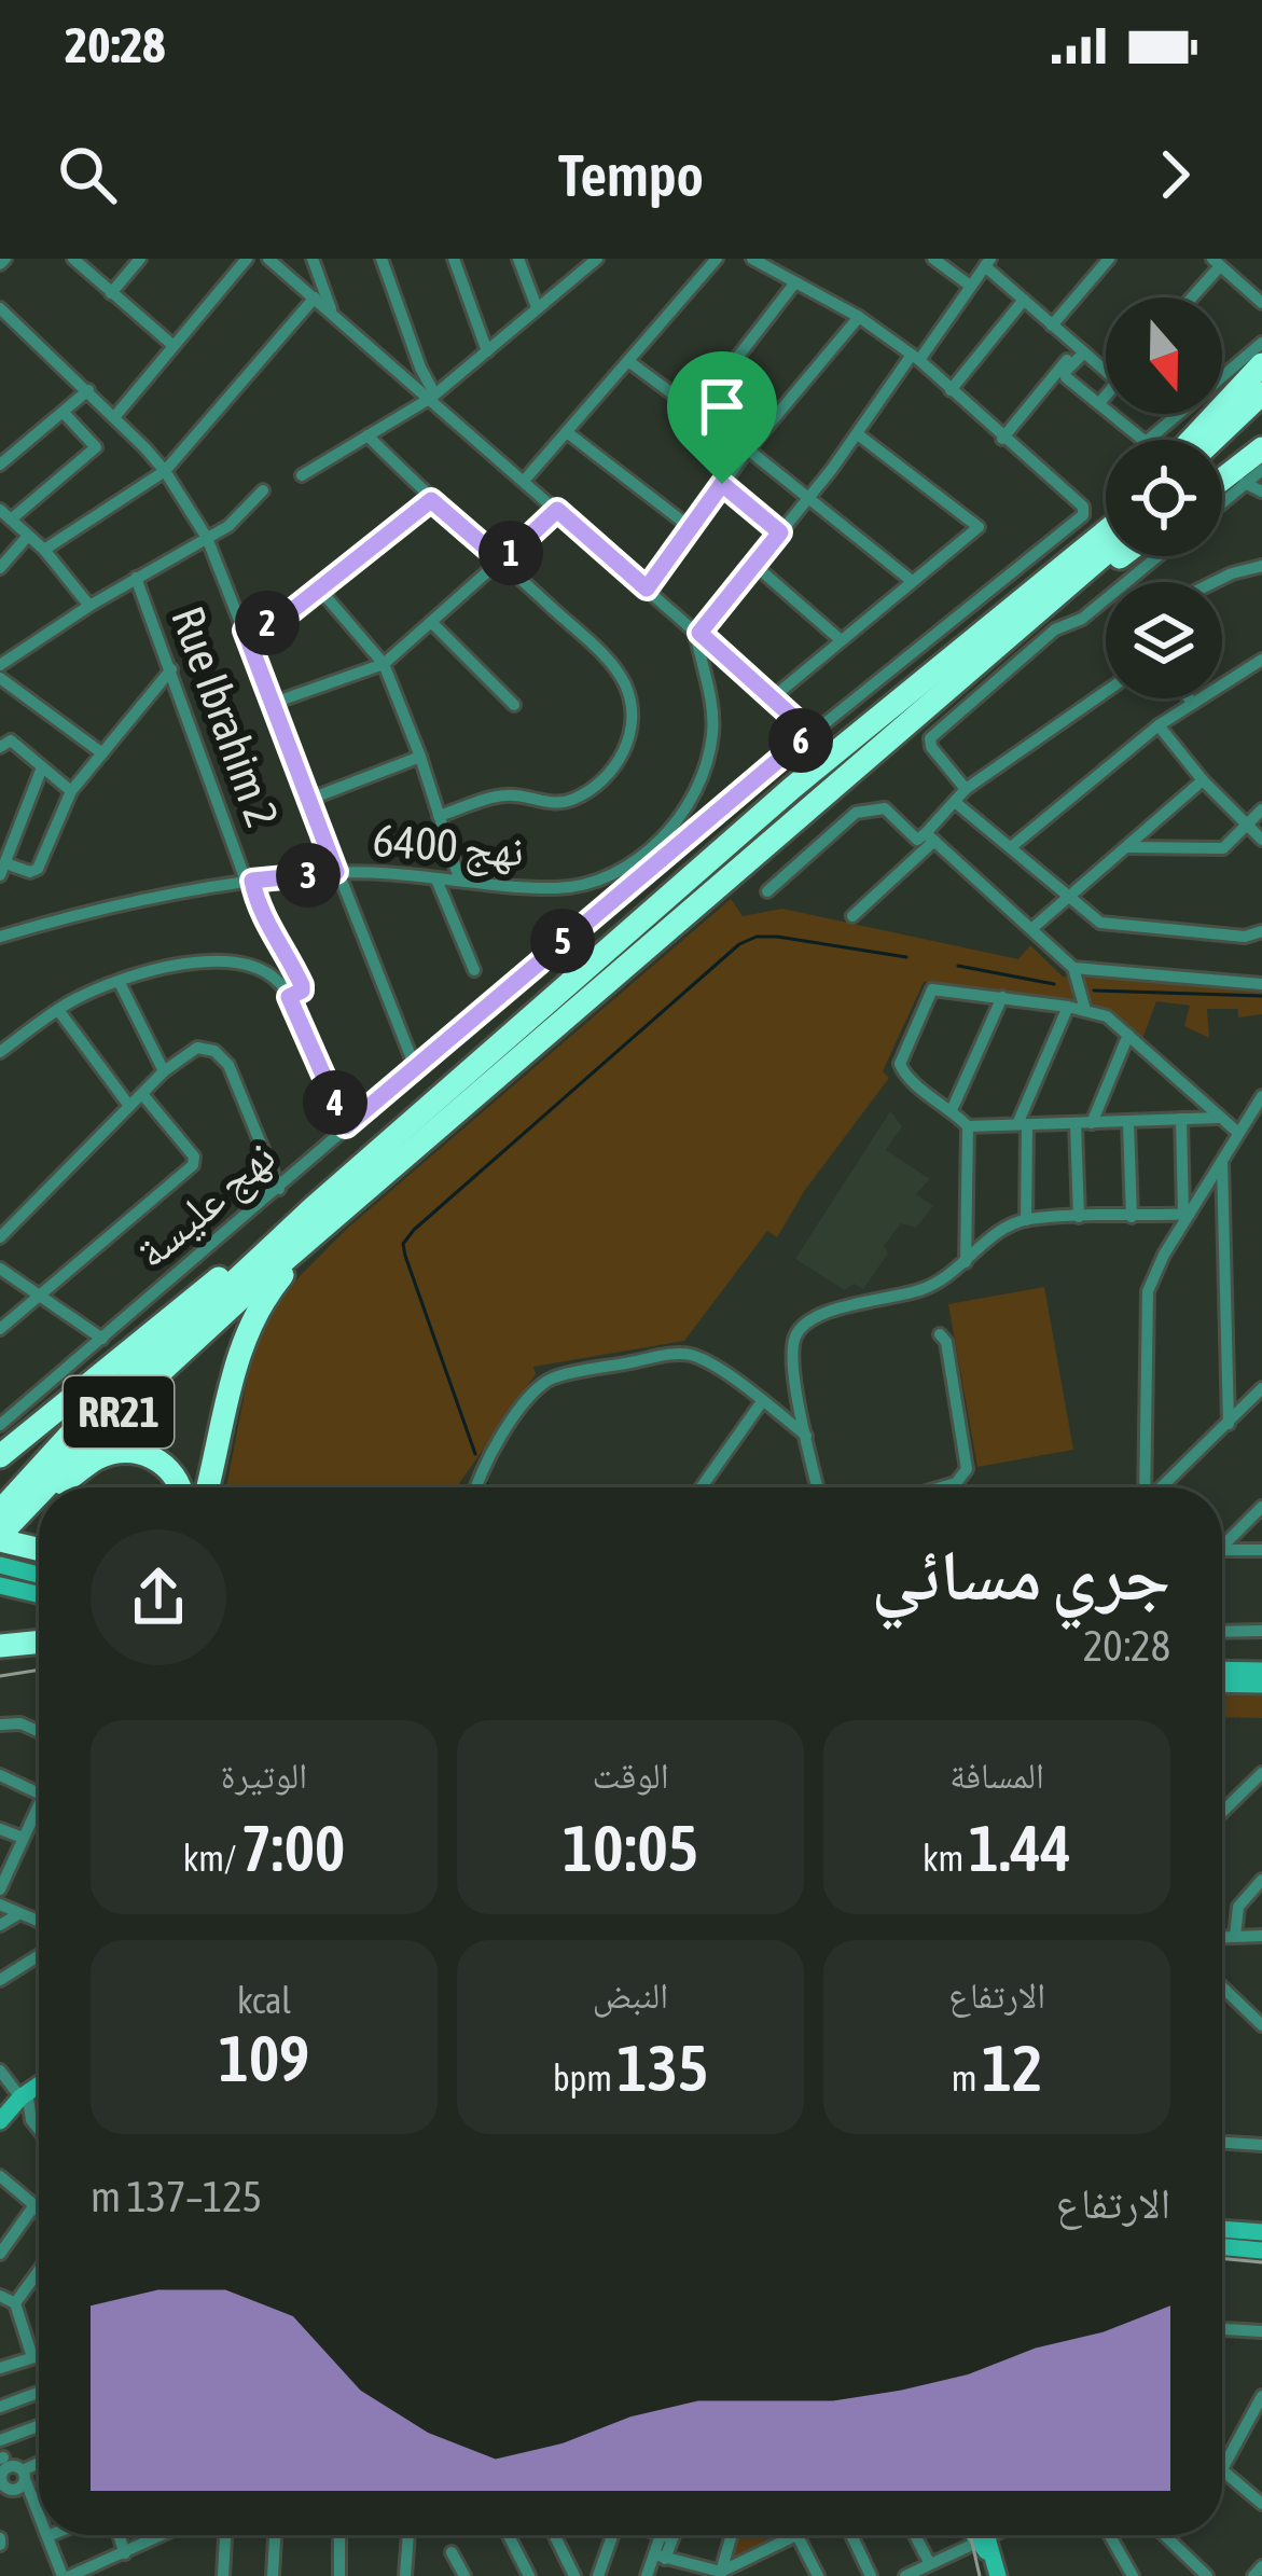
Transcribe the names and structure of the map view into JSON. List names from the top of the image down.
{
  "streets": {
    "highway": ["RR21"],
    "street": ["Rue Ibrahim 2", "نهج 6400", "نهج عليسة"]
  },
  "crossings": [
    ["Rue Ibrahim 2", "نهج 6400"],
    ["نهج 6400", "نهج عليسة"]
  ],
  "north": "bottom",
  "page": {
    "status": "20:28",
    "header": "Tempo",
    "pins": [
      "1",
      "2",
      "6",
      "3",
      "5",
      "4"
    ],
    "heading": ["جري مسائي", "20:28"],
    "stats": [
      ["المسافة", "1.44 km"],
      ["الوقت", "10:05"],
      ["الوتيرة", "7:00 /km"],
      ["الارتفاع", "12 m"],
      ["النبض", "135 bpm"],
      ["kcal", "109"]
    ],
    "chart": ["الارتفاع", "125–137 m"]
  }
}
